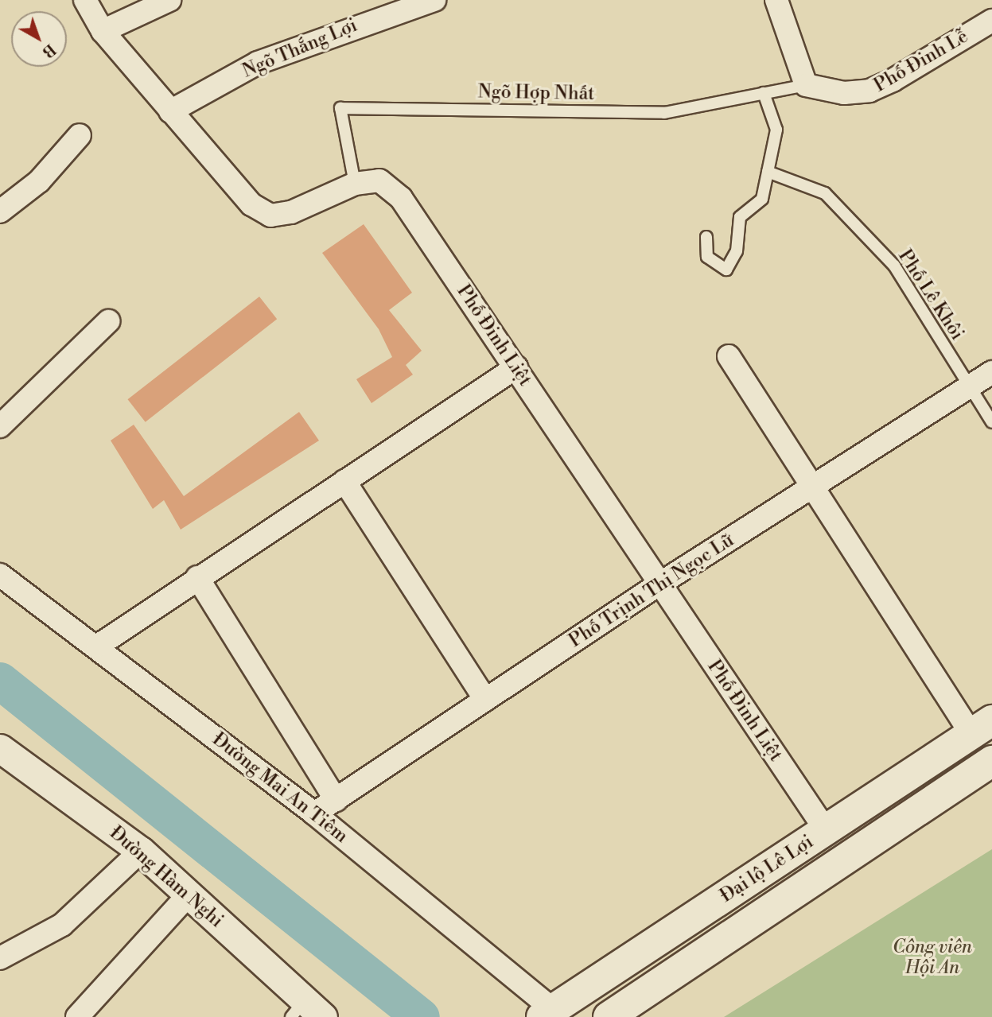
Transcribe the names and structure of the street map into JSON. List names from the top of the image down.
{
  "streets": {
    "main road": ["Đại lộ Lê Lợi"],
    "street": [
      "Ngõ Thắng Lợi",
      "Phố Đinh Lễ",
      "Phố Đinh Liệt",
      "Phố Trịnh Thị Ngọc Lữ",
      "Đường Mai An Tiêm",
      "Đường Hàm Nghi"
    ],
    "lane": ["Ngõ Hợp Nhất", "Phố Lê Khôi"]
  },
  "crossings": [
    ["Ngõ Thắng Lợi", "Phố Đinh Liệt"],
    ["Phố Đinh Lễ", "Ngõ Hợp Nhất"],
    ["Ngõ Hợp Nhất", "Phố Đinh Liệt"],
    ["Phố Lê Khôi", "Phố Trịnh Thị Ngọc Lữ"],
    ["Phố Đinh Liệt", "Phố Trịnh Thị Ngọc Lữ"],
    ["Phố Đinh Liệt", "Đại lộ Lê Lợi"],
    ["Phố Trịnh Thị Ngọc Lữ", "Đường Mai An Tiêm"],
    ["Đường Mai An Tiêm", "Đại lộ Lê Lợi"]
  ],
  "parks": ["Công viên Hội An"],
  "north": "bottom right"
}
